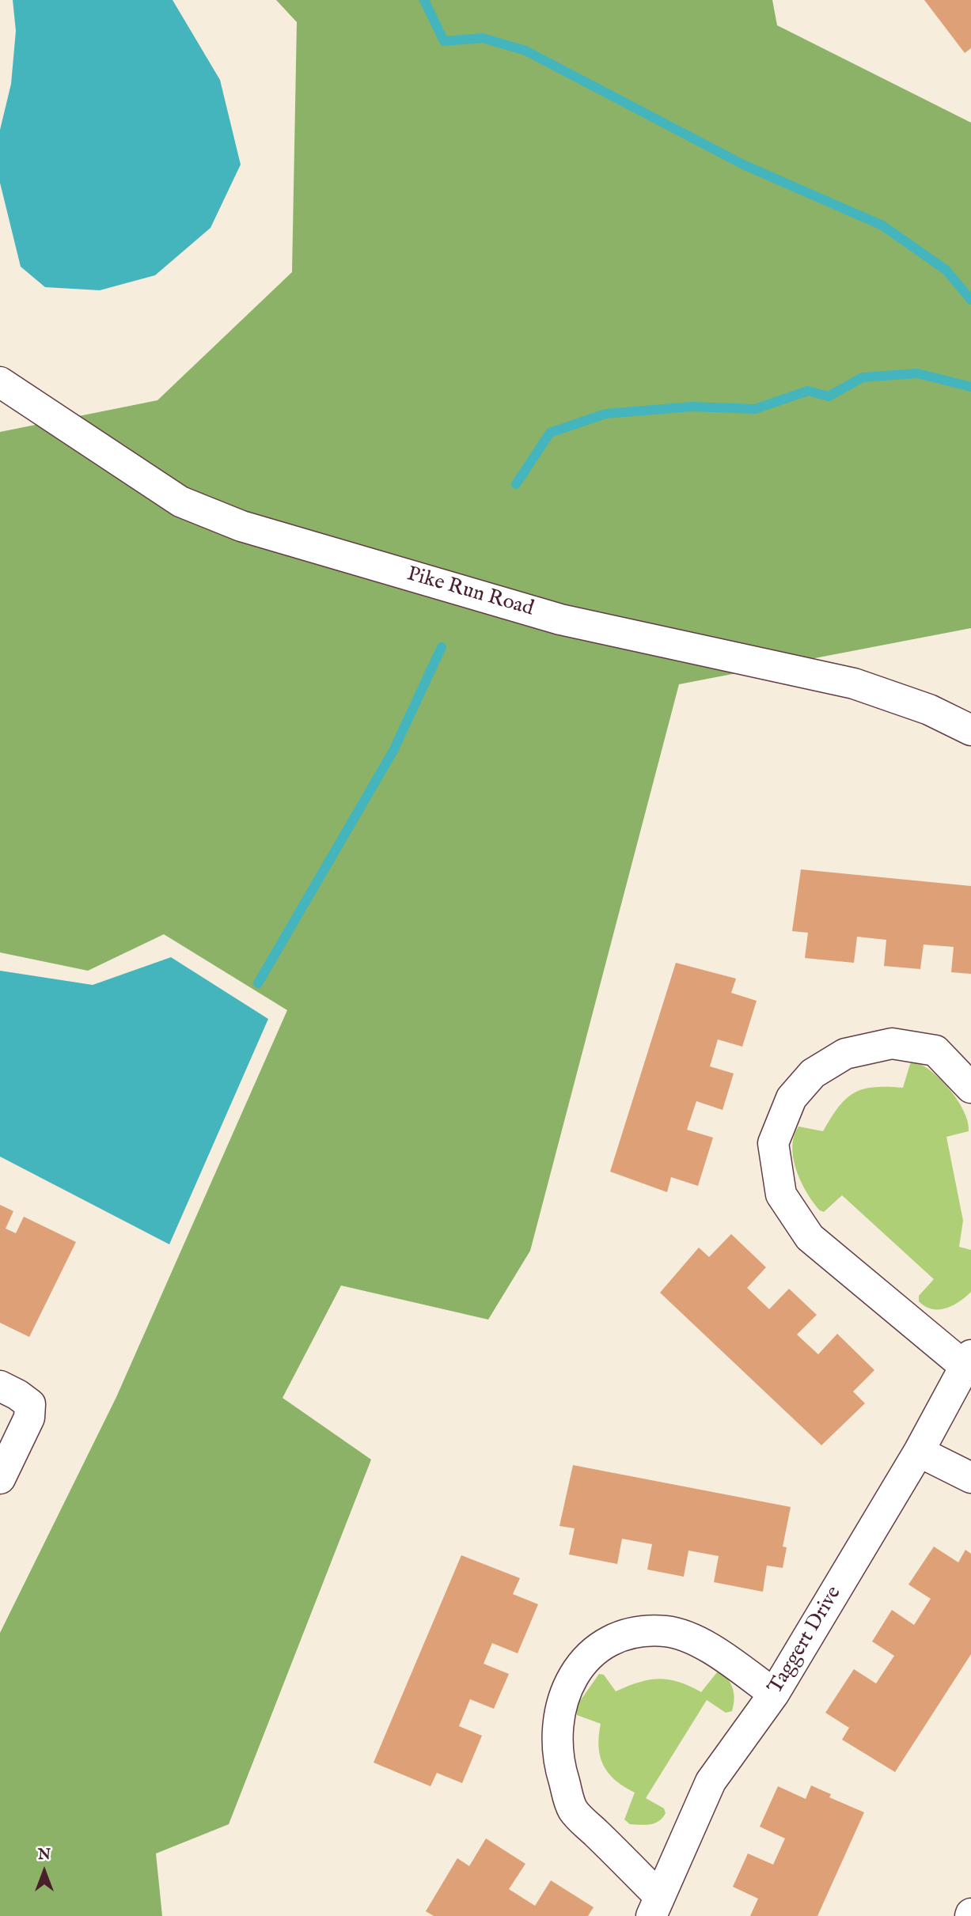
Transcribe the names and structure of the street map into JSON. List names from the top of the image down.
{
  "streets": {
    "street": ["Pike Run Road", "Taggert Drive"]
  },
  "north": "top"
}
